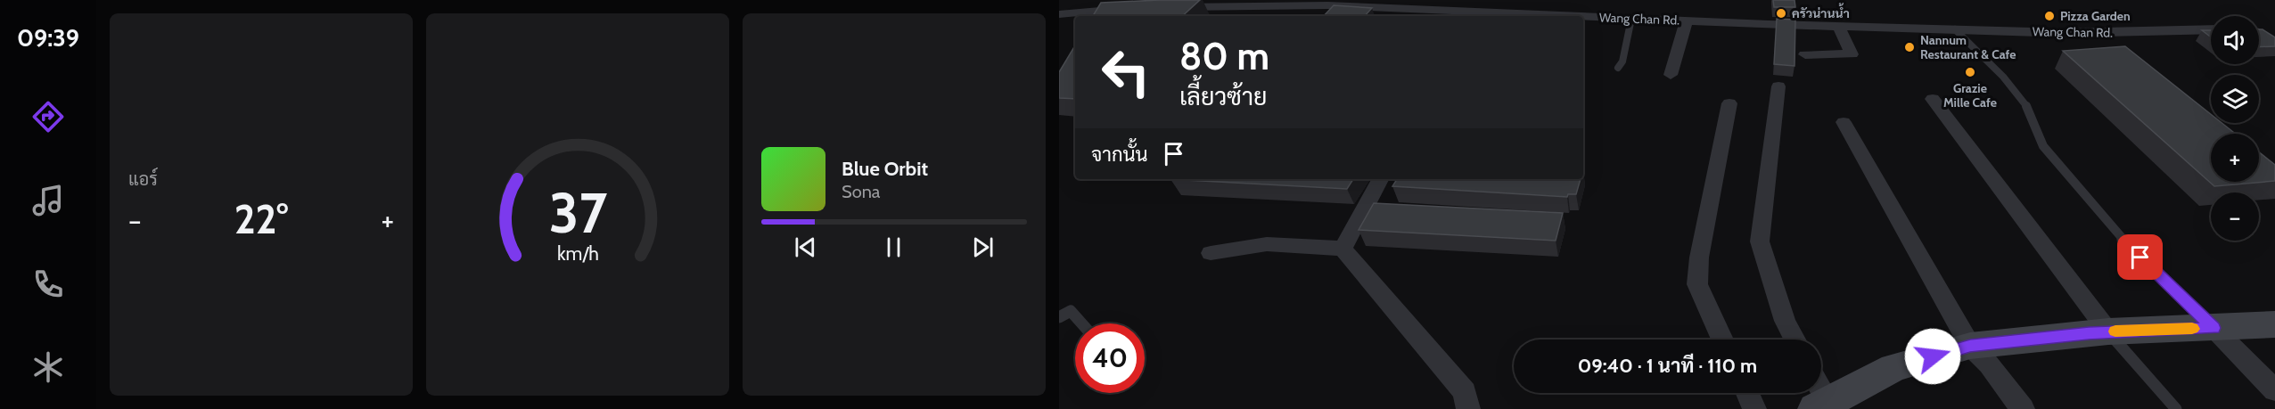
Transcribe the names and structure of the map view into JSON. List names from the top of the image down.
{
  "streets": {
    "street": ["Wang Chan Rd."]
  },
  "places": [
    "ครัวน่านน้ำ",
    "Pizza Garden",
    "Nannum Restaurant & Cafe",
    "Grazie Mille Cafe"
  ],
  "page": {
    "tabs": "09:39",
    "tile": "แอร์",
    "map_buttons": ["+", "−"],
    "turn": ["80 m", "เลี้ยวซ้าย"],
    "then": "จากนั้น",
    "song": ["Blue Orbit", "Sona"],
    "heat": ["−", "22°", "+"],
    "limit": "40",
    "trip": "09:40 · 1 นาที · 110 m",
    "gauge": ["37", "km/h"]
  }
}
